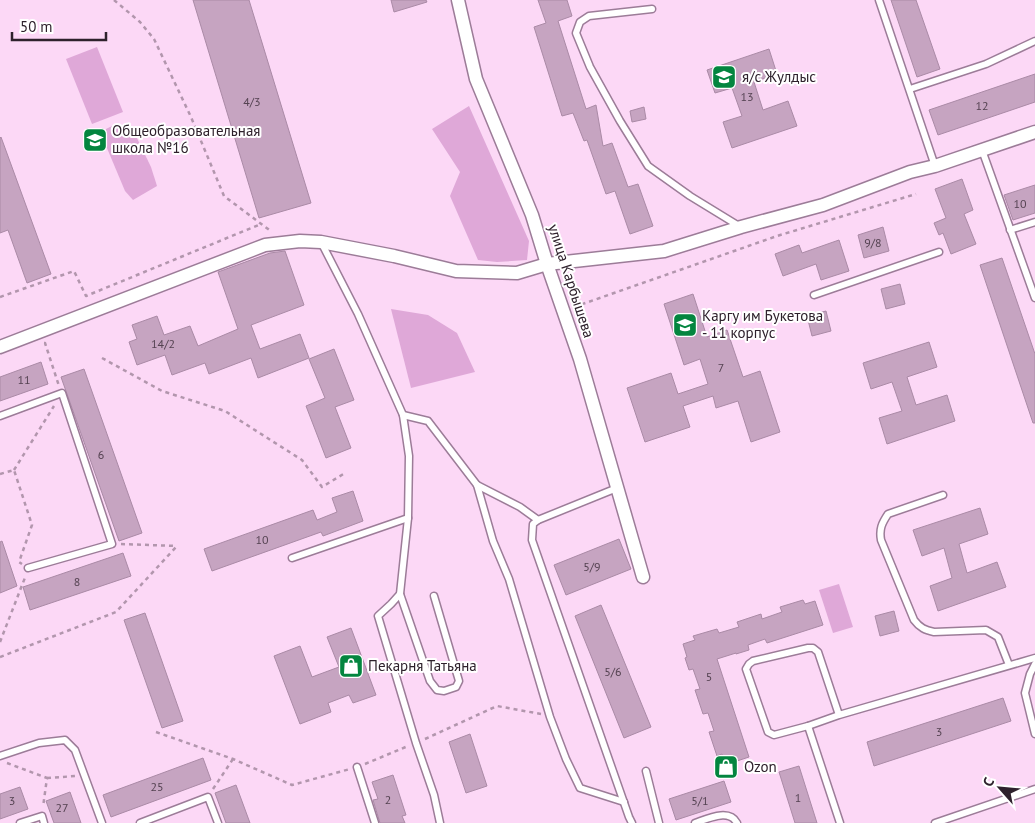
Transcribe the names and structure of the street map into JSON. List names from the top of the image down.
{
  "streets": {
    "street": ["улица Карбышева"]
  },
  "places": {
    "school or university": ["я/c Жулдыс", "Общеобразовательная школа №16", "Каргу им Букетова - 11 корпус"],
    "shop": ["Пекарня Татьяна", "Ozon"]
  },
  "house_numbers": [
    "13",
    "4/3",
    "12",
    "10",
    "9/8",
    "14/2",
    "7",
    "11",
    "6",
    "10",
    "5/9",
    "8",
    "5/6",
    "5",
    "3",
    "25",
    "1",
    "2",
    "3",
    "5/1",
    "27"
  ],
  "scale_bar": "50 m",
  "north": "top left"
}
